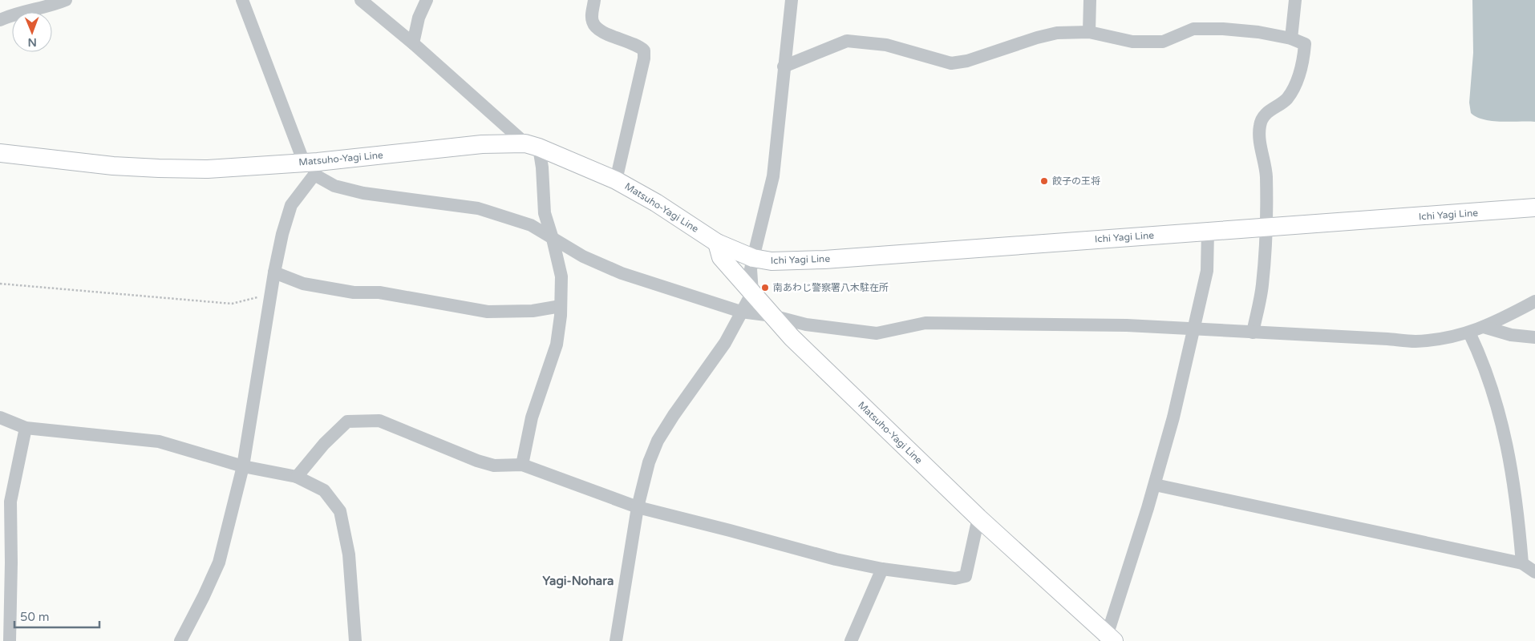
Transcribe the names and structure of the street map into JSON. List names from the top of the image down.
{
  "streets": {
    "main road": ["Matsuho-Yagi Line", "Ichi Yagi Line"]
  },
  "crossings": [
    ["Matsuho-Yagi Line", "Ichi Yagi Line"]
  ],
  "districts": ["Yagi-Nohara"],
  "places": ["餃子の王将", "南あわじ警察署八木駐在所"],
  "scale_bar": "50 m",
  "north": "bottom"
}
